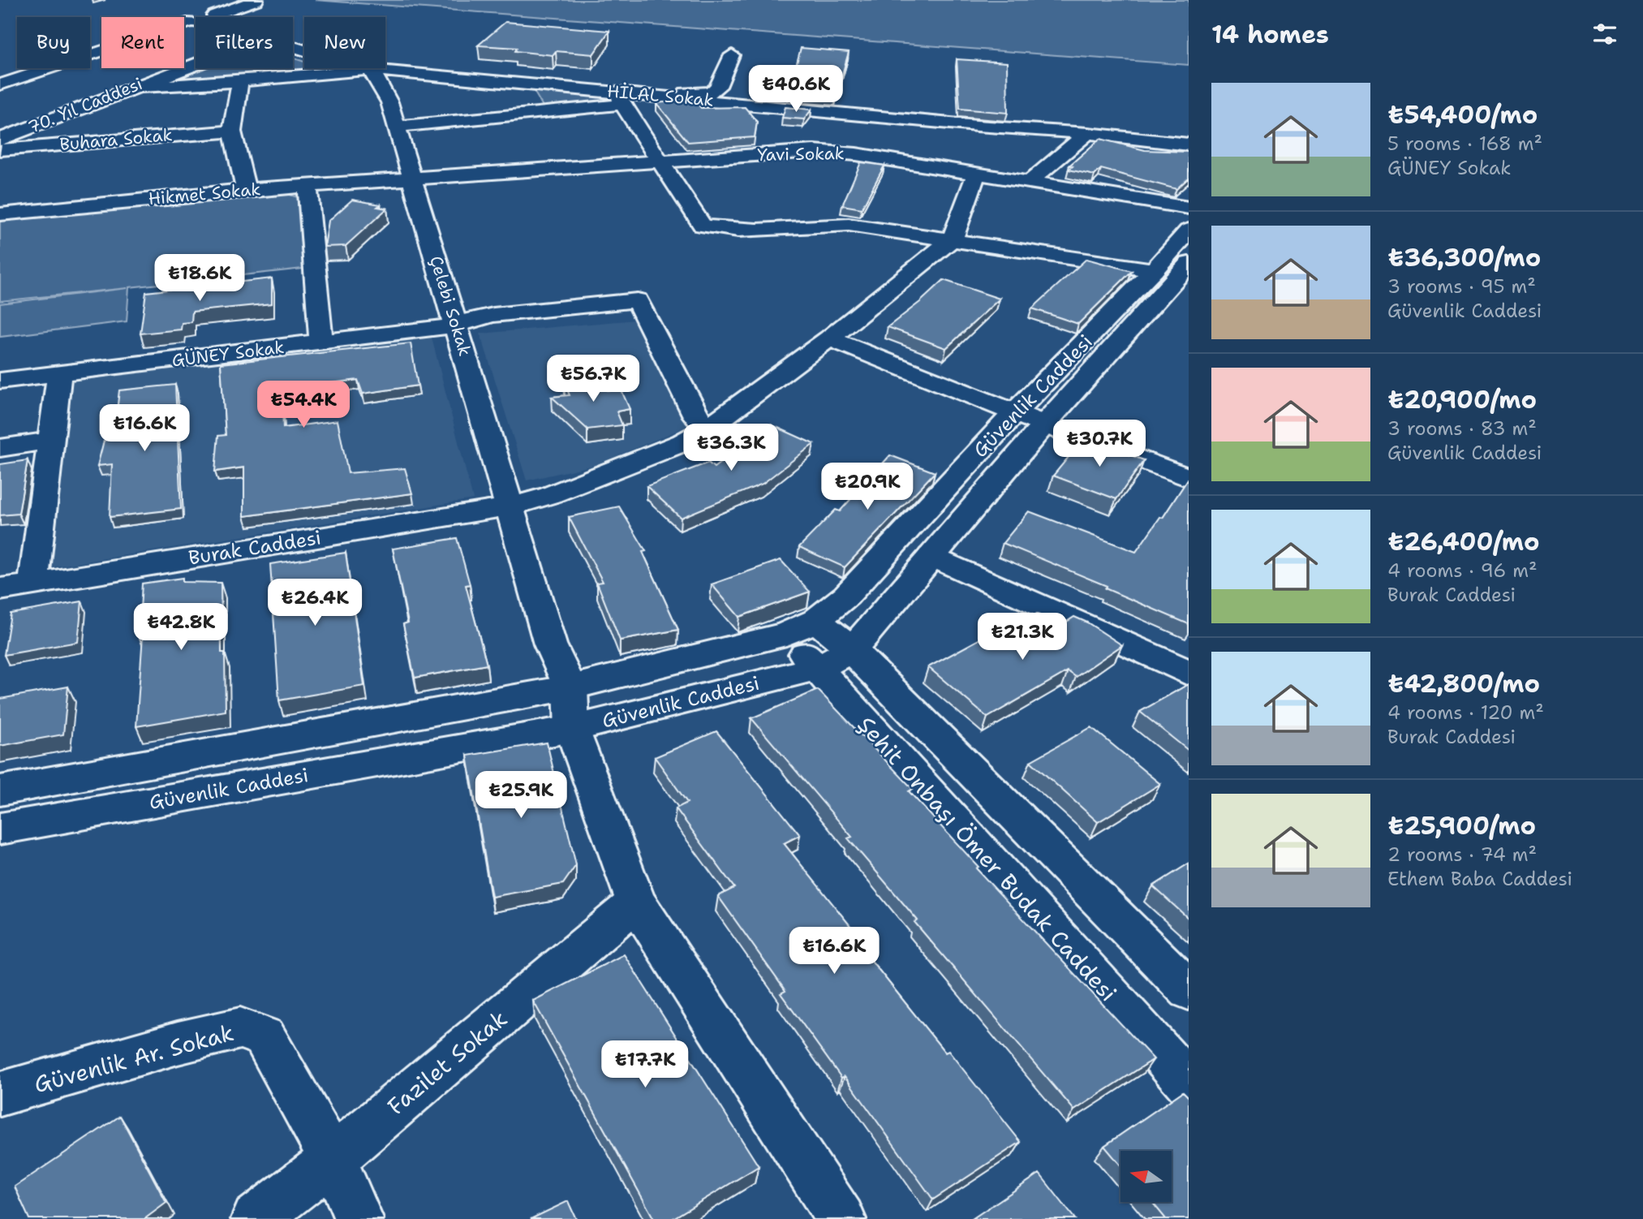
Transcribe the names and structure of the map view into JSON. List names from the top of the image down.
{
  "streets": {
    "main road": [
      "HİLAL Sokak",
      "70. Yıl Caddesi",
      "Buhara Sokak",
      "Yavi Sokak",
      "Hikmet Sokak",
      "Çelebi Sokak",
      "GÜNEY Sokak",
      "Güvenlik Caddesi",
      "Burak Caddesi",
      "Şehit Onbaşı Ömer Budak Caddesi",
      "Güvenlik Ar. Sokak",
      "Fazilet Sokak"
    ]
  },
  "crossings": [
    ["HİLAL Sokak", "Çelebi Sokak"],
    ["Yavi Sokak", "Hikmet Sokak"],
    ["Yavi Sokak", "Çelebi Sokak"],
    ["Hikmet Sokak", "Çelebi Sokak"],
    ["Çelebi Sokak", "GÜNEY Sokak"],
    ["Çelebi Sokak", "Güvenlik Caddesi"],
    ["Çelebi Sokak", "Burak Caddesi"],
    ["GÜNEY Sokak", "Burak Caddesi"],
    ["Güvenlik Caddesi", "Şehit Onbaşı Ömer Budak Caddesi"],
    ["Güvenlik Ar. Sokak", "Fazilet Sokak"]
  ],
  "north": "left",
  "page": {
    "heading": "14 homes",
    "chip": [
      "Buy",
      "Rent",
      "Filters",
      "New"
    ],
    "price": [
      "₺40.6K",
      "₺18.6K",
      "₺56.7K",
      "₺54.4K",
      "₺16.6K",
      "₺30.7K",
      "₺36.3K",
      "₺20.9K",
      "₺26.4K",
      "₺42.8K",
      "₺21.3K",
      "₺25.9K",
      "₺16.6K",
      "₺17.7K"
    ],
    "list": [
      {
        "name": "₺54,400/mo",
        "note": "5 rooms · 168 m² · GÜNEY Sokak"
      },
      {
        "name": "₺36,300/mo",
        "note": "3 rooms · 95 m² · Güvenlik Caddesi"
      },
      {
        "name": "₺20,900/mo",
        "note": "3 rooms · 83 m² · Güvenlik Caddesi"
      },
      {
        "name": "₺26,400/mo",
        "note": "4 rooms · 96 m² · Burak Caddesi"
      },
      {
        "name": "₺42,800/mo",
        "note": "4 rooms · 120 m² · Burak Caddesi"
      },
      {
        "name": "₺25,900/mo",
        "note": "2 rooms · 74 m² · Ethem Baba Caddesi"
      }
    ]
  }
}
